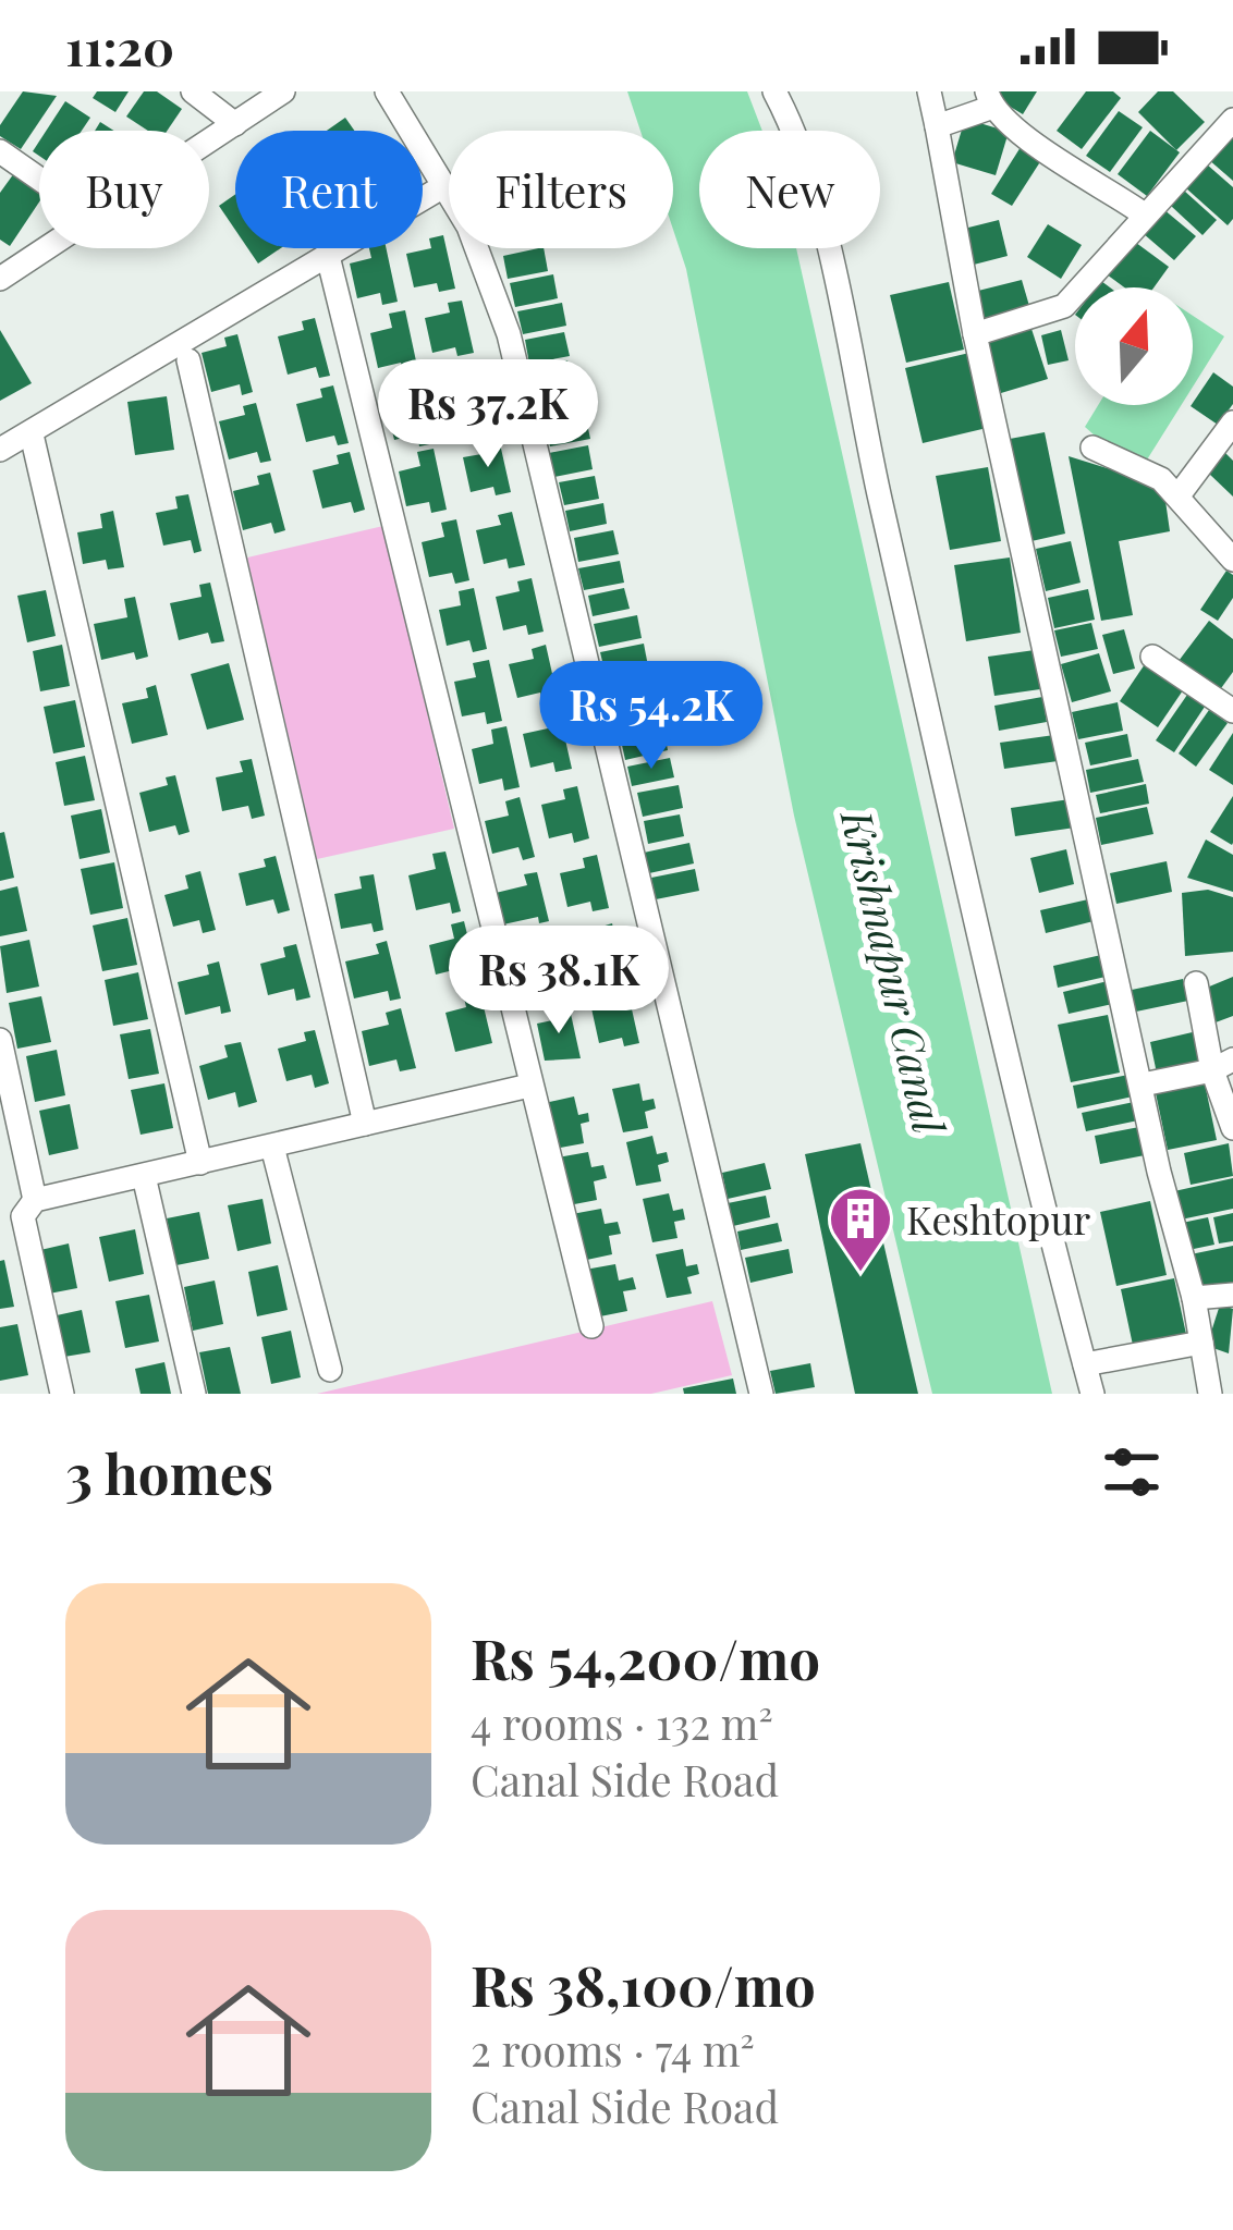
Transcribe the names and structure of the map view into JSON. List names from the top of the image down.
{
  "water": ["Krishnapur Canal"],
  "places": {
    "building": ["Keshtopur"]
  },
  "north": "top",
  "page": {
    "status": "11:20",
    "chip": [
      "Buy",
      "Rent",
      "Filters",
      "New"
    ],
    "price": ["Rs 37.2K", "Rs 54.2K", "Rs 38.1K"],
    "heading": "3 homes",
    "list": [
      {
        "name": "Rs 54,200/mo",
        "note": "4 rooms · 132 m² · Canal Side Road"
      },
      {
        "name": "Rs 38,100/mo",
        "note": "2 rooms · 74 m² · Canal Side Road"
      }
    ]
  }
}
